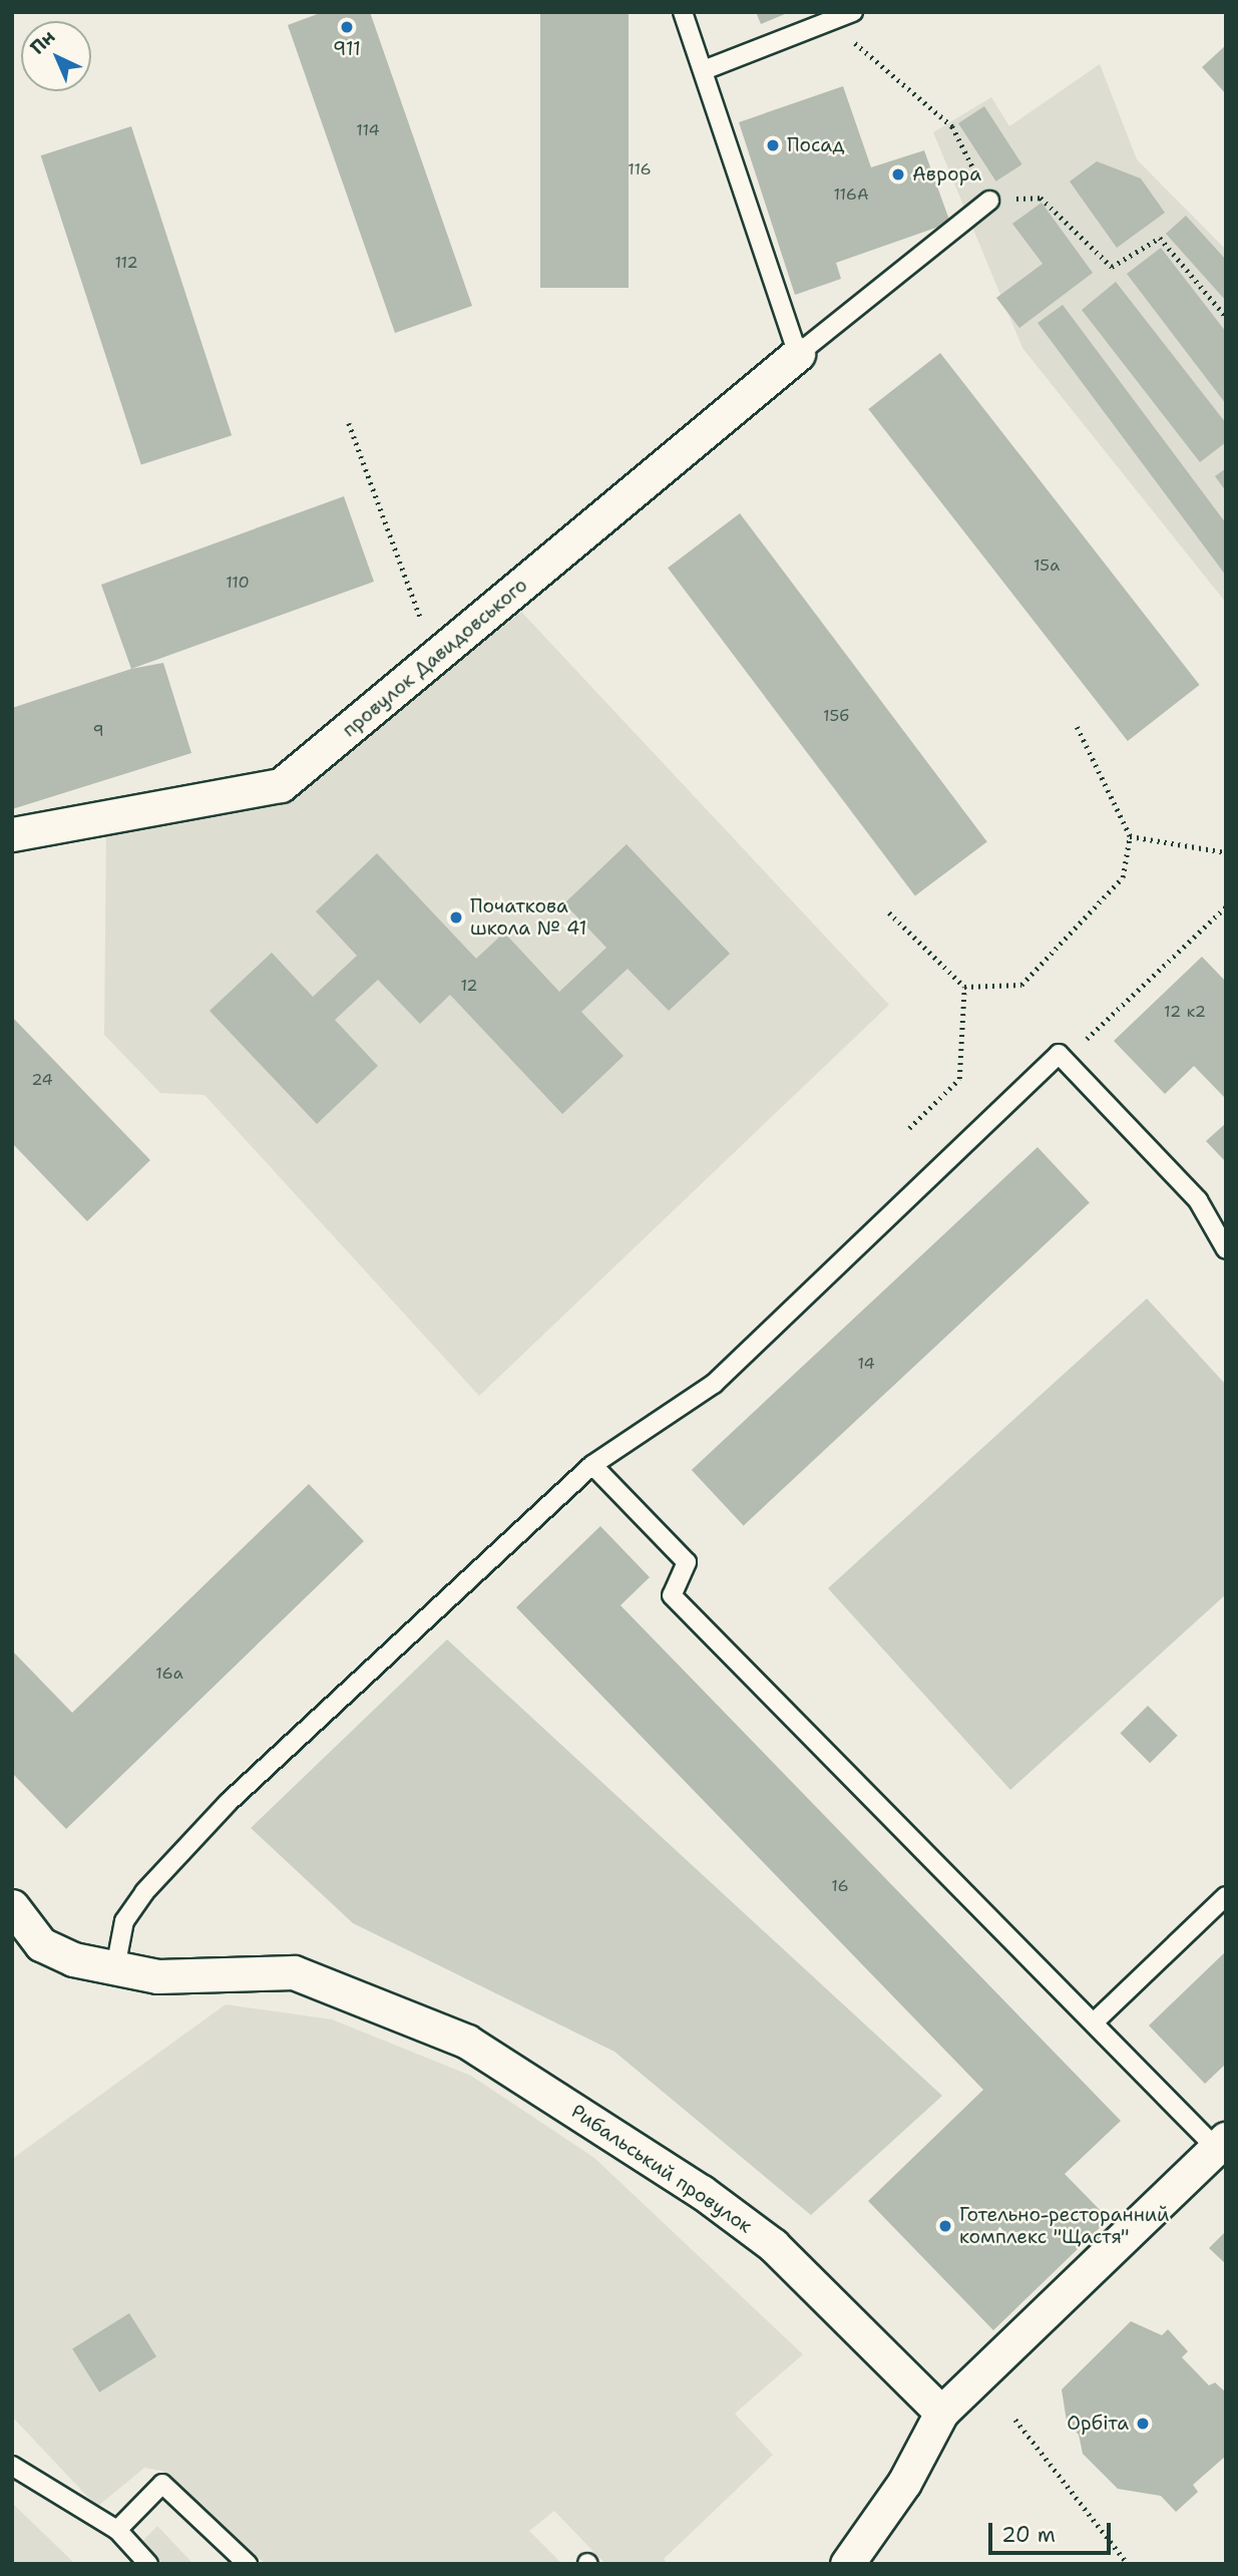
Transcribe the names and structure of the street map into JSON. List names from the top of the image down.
{
  "streets": {
    "street": ["провулок Давидовського", "Рибальський провулок"]
  },
  "places": [
    "911",
    "Посад",
    "Аврора",
    "Початкова школа № 41",
    "Готельно-ресторанний комплекс \"Щастя\"",
    "Орбіта"
  ],
  "house_numbers": [
    "114",
    "116",
    "116А",
    "112",
    "15а",
    "110",
    "15б",
    "9",
    "12",
    "12 к2",
    "24",
    "14",
    "16а",
    "16"
  ],
  "scale_bar": "20 m",
  "north": "top left"
}
